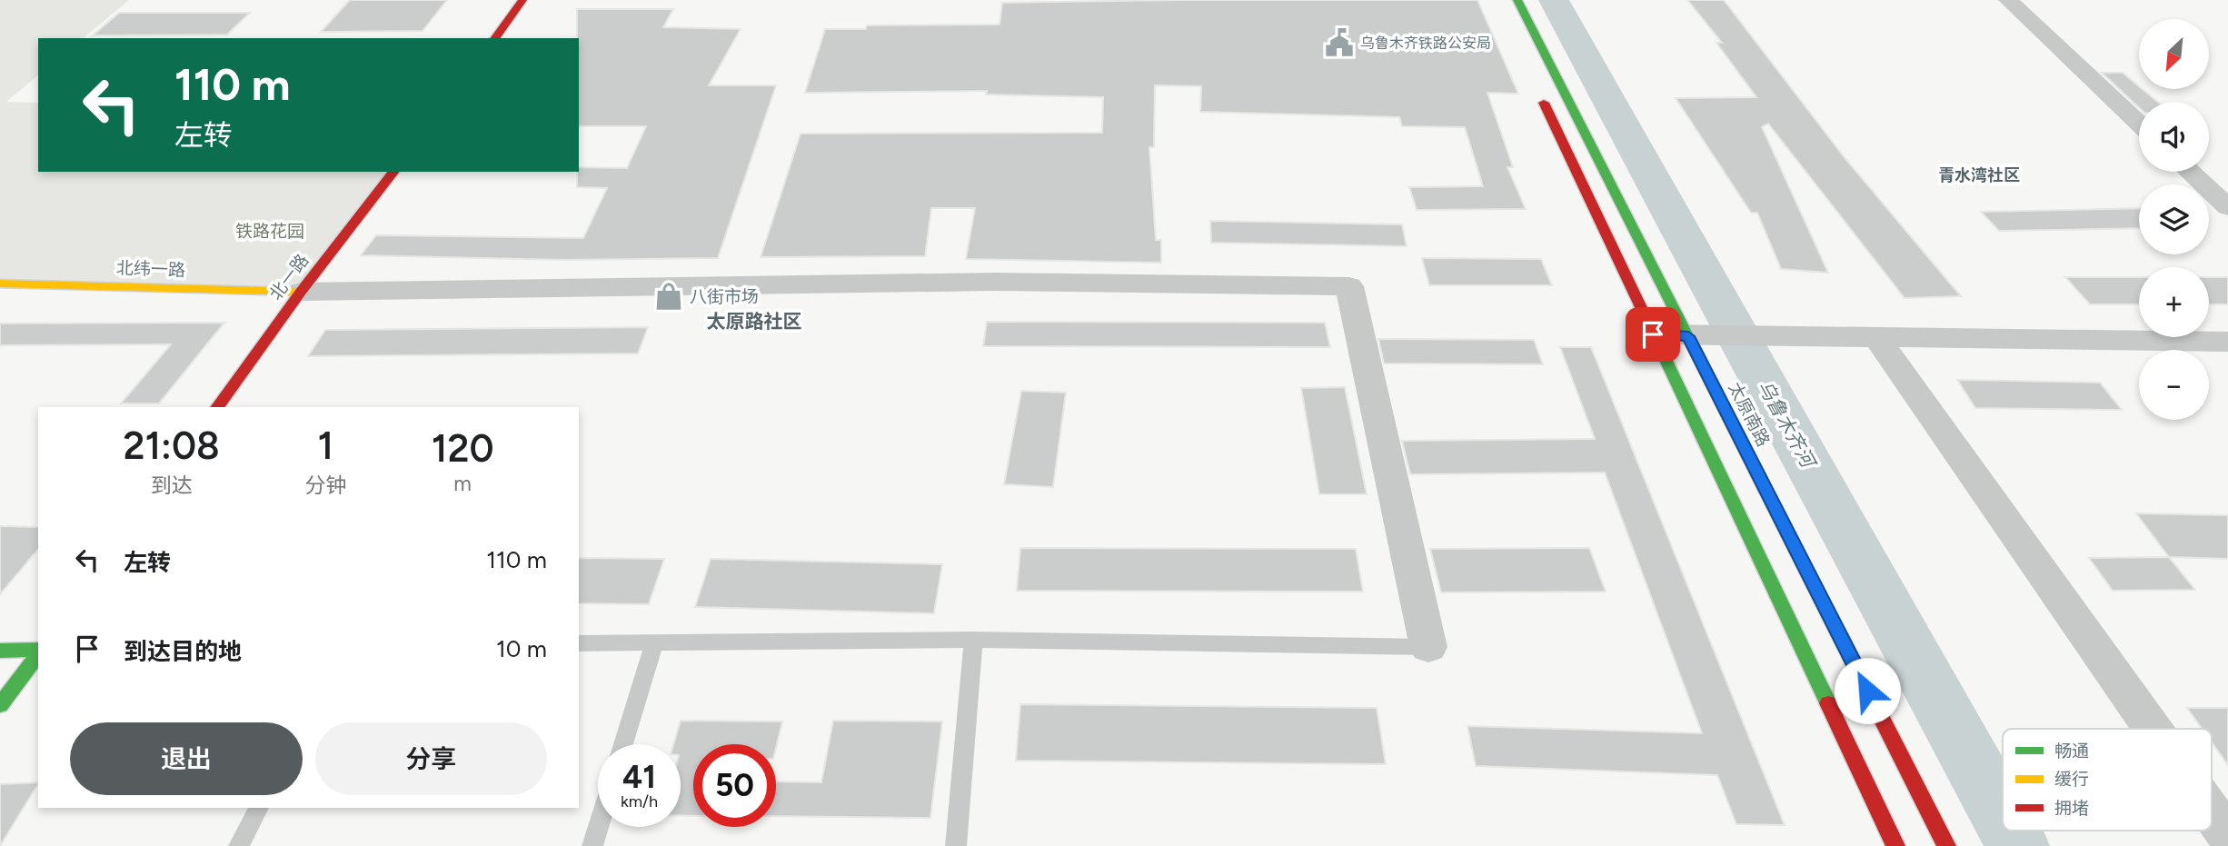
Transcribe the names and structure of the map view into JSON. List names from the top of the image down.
{
  "streets": {
    "main road": ["北纬一路", "北一路", "太原南路"]
  },
  "crossings": [
    ["北纬一路", "北一路"]
  ],
  "districts": ["青水湾社区", "太原路社区"],
  "water": ["乌鲁木齐河"],
  "parks": ["铁路花园"],
  "places": {
    "public building": ["乌鲁木齐铁路公安局"],
    "shop": ["八街市场"]
  },
  "legend": ["畅通", "缓行", "拥堵"],
  "north": "bottom left",
  "page": {
    "map_buttons": ["+", "−"],
    "turn": ["110 m", "左转"],
    "eta": [
      "21:08",
      "到达",
      "1",
      "分钟",
      "120",
      "m"
    ],
    "list": [
      {
        "name": "左转",
        "value": "110 m"
      },
      {
        "name": "到达目的地",
        "value": "10 m"
      }
    ],
    "buttons": ["退出", "分享"],
    "speed": "41 km/h",
    "limit": "50"
  }
}
